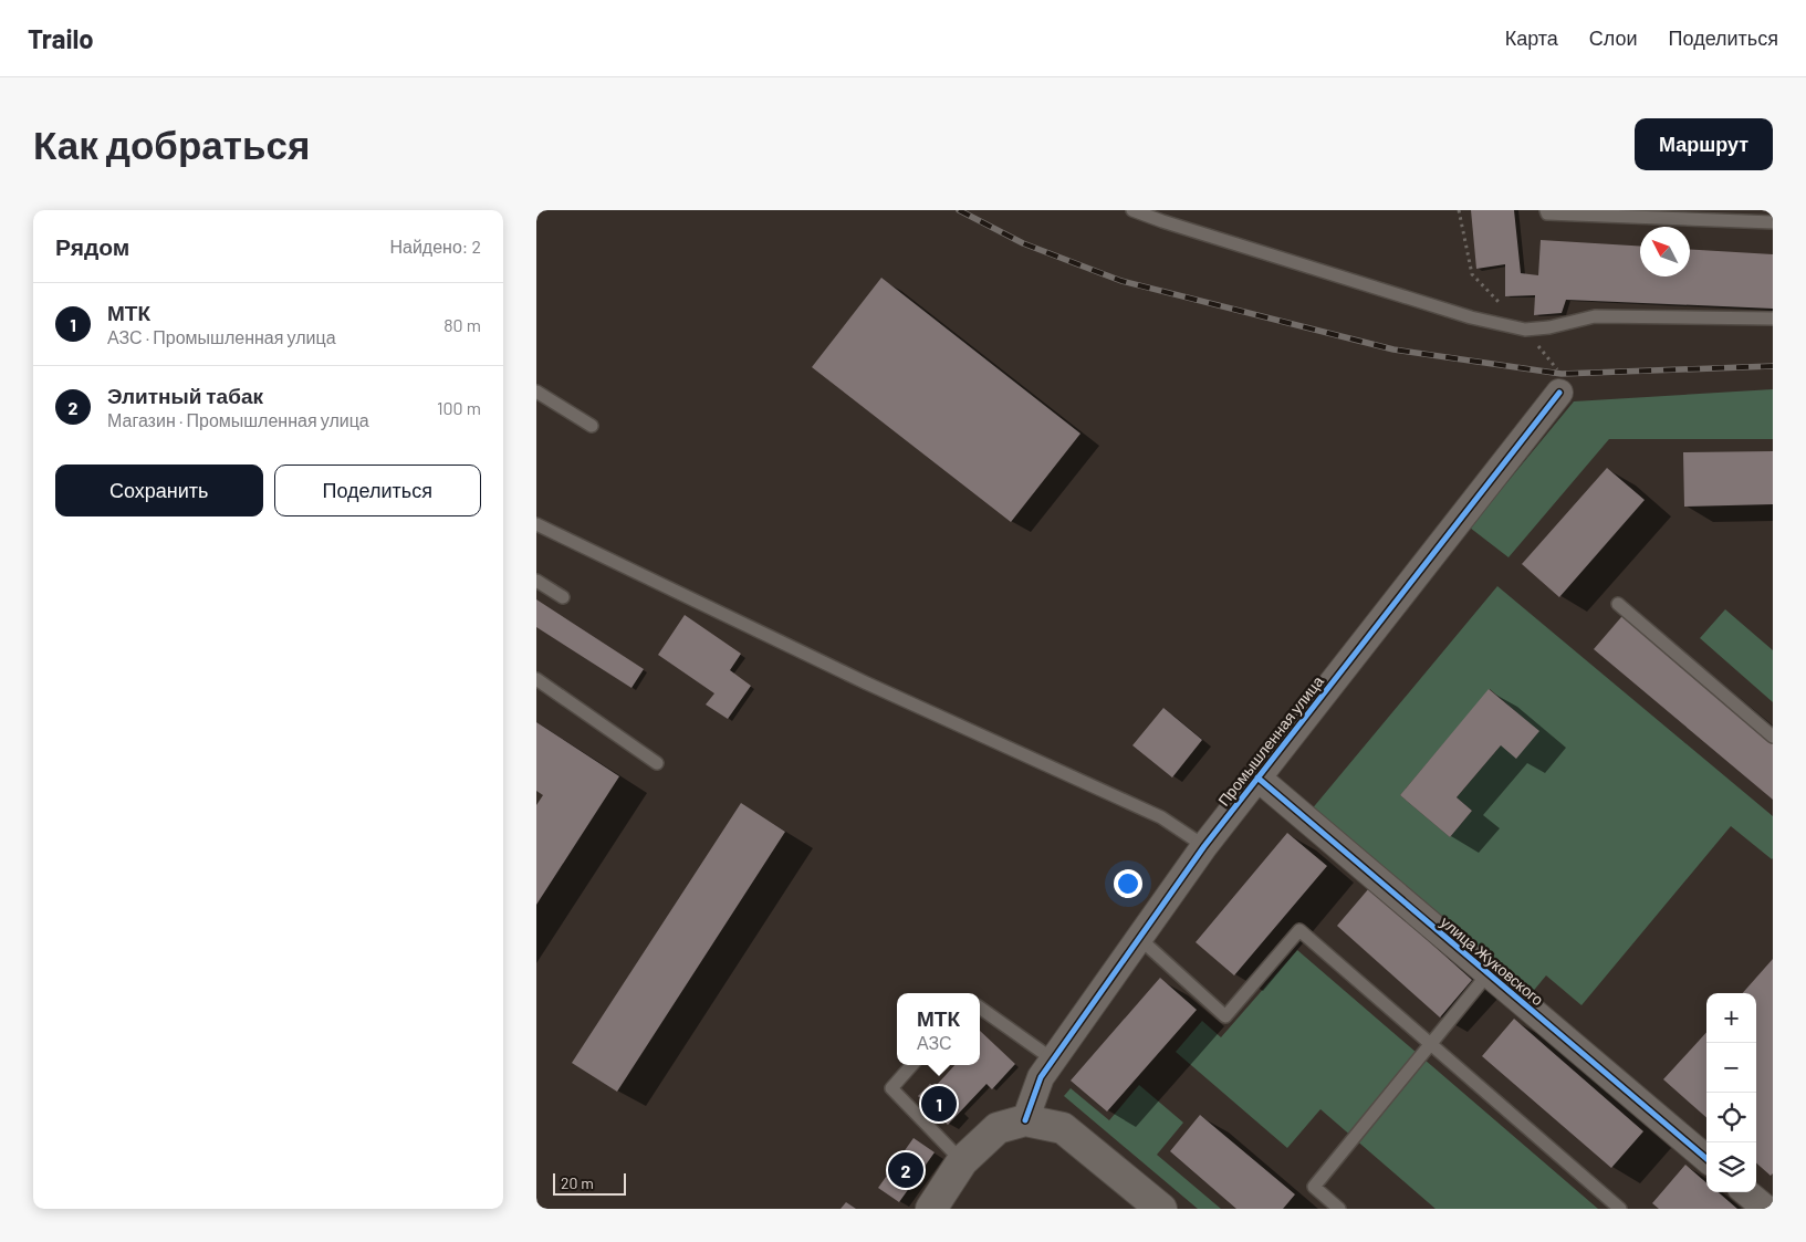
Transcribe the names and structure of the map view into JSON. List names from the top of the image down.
{
  "streets": {
    "street": ["Промышленная улица", "улица Жуковского"]
  },
  "crossings": [
    ["Промышленная улица", "улица Жуковского"]
  ],
  "scale_bar": "20 m",
  "north": "top left",
  "page": {
    "header": "Trailo",
    "nav": ["Карта", "Слои", "Поделиться"],
    "buttons": [
      "Маршрут",
      ["Сохранить", "Поделиться"]
    ],
    "title": "Как добраться",
    "heading": ["Рядом", "Найдено: 2"],
    "list": [
      {
        "mark": "1",
        "name": "МТК",
        "note": "АЗС · Промышленная улица",
        "value": "80 m"
      },
      {
        "mark": "2",
        "name": "Элитный табак",
        "note": "Магазин · Промышленная улица",
        "value": "100 m"
      }
    ],
    "map_buttons": ["+", "−"],
    "popup": ["МТК", "АЗС"],
    "pins": ["1", "2"],
    "scale": "20 m"
  }
}
